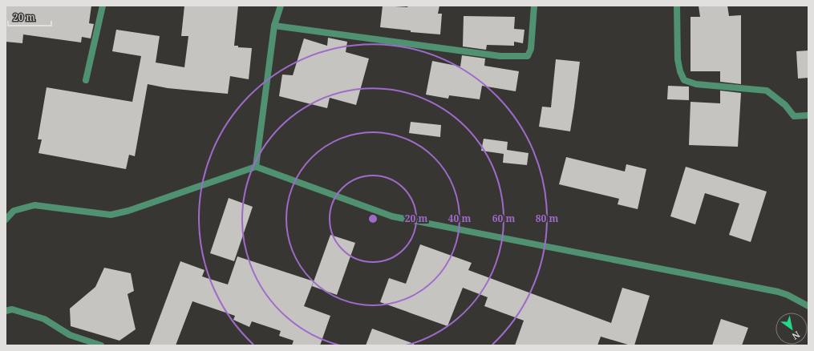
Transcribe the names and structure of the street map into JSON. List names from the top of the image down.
{
  "scale_bar": "20 m",
  "north": "bottom right",
  "rings": [
    "20 m",
    "40 m",
    "60 m",
    "80 m"
  ]
}
